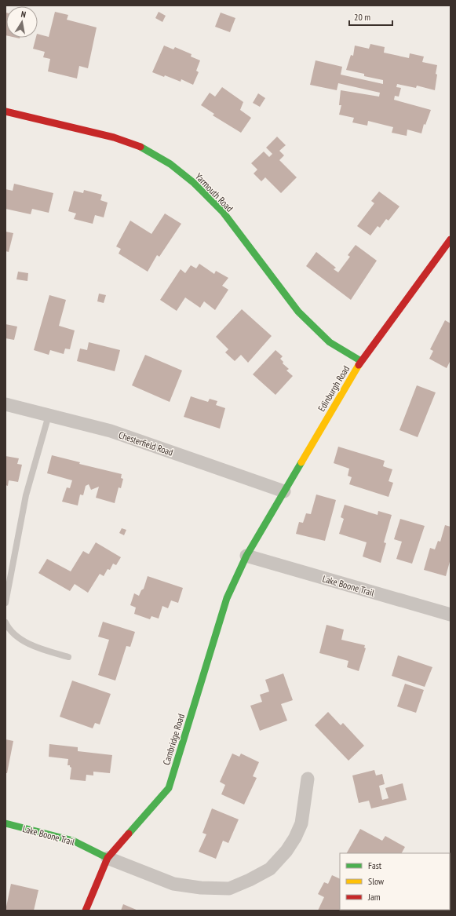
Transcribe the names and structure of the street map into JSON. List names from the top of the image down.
{
  "streets": {
    "street": [
      "Yarmouth Road",
      "Edinburgh Road",
      "Chesterfield Road",
      "Lake Boone Trail",
      "Cambridge Road"
    ]
  },
  "crossings": [
    ["Yarmouth Road", "Edinburgh Road"],
    ["Edinburgh Road", "Chesterfield Road"],
    ["Edinburgh Road", "Lake Boone Trail"],
    ["Edinburgh Road", "Cambridge Road"],
    ["Lake Boone Trail", "Cambridge Road"]
  ],
  "legend": ["Fast", "Slow", "Jam"],
  "scale_bar": "20 m",
  "north": "top"
}
